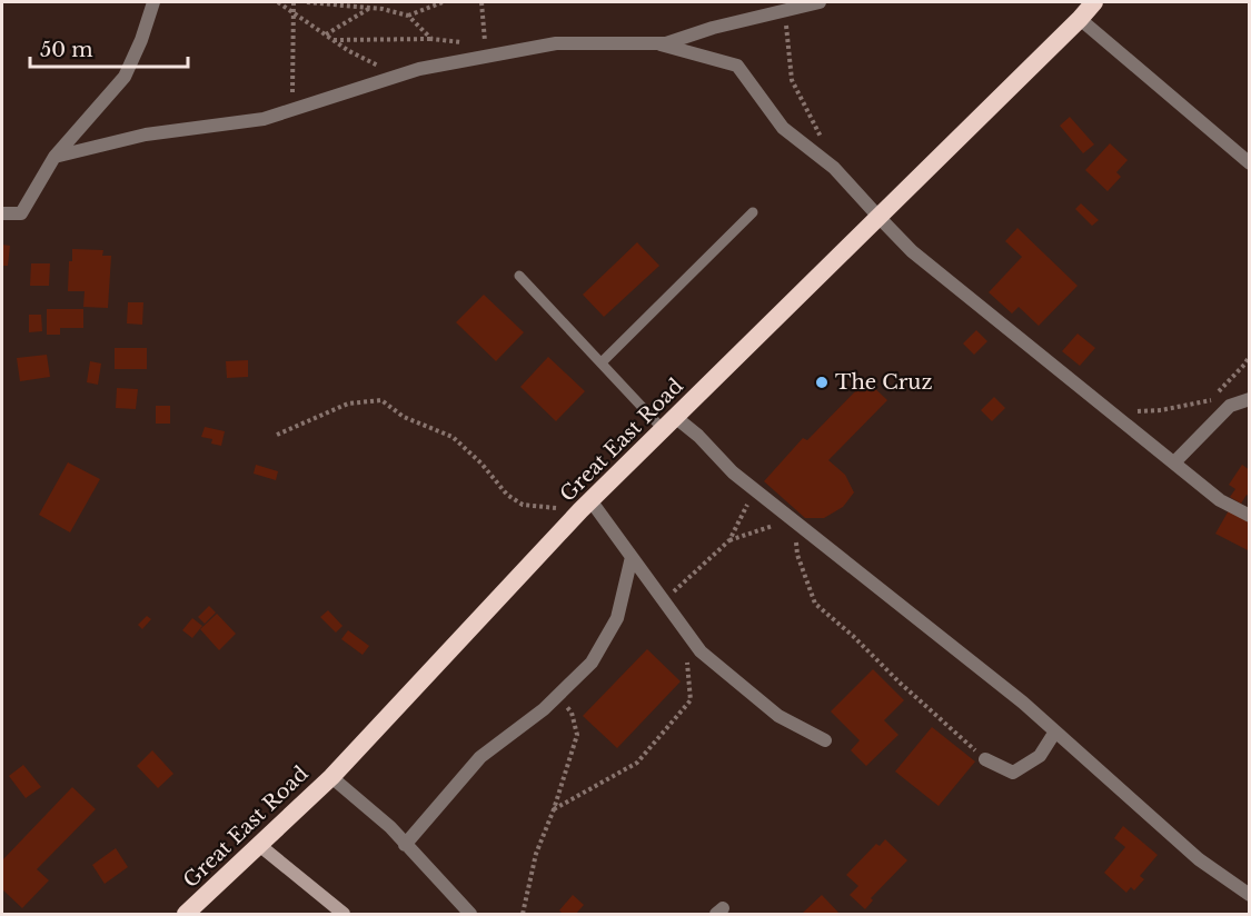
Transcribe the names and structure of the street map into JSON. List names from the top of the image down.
{
  "streets": {
    "highway": ["Great East Road"]
  },
  "places": ["The Cruz"],
  "scale_bar": "50 m"
}
